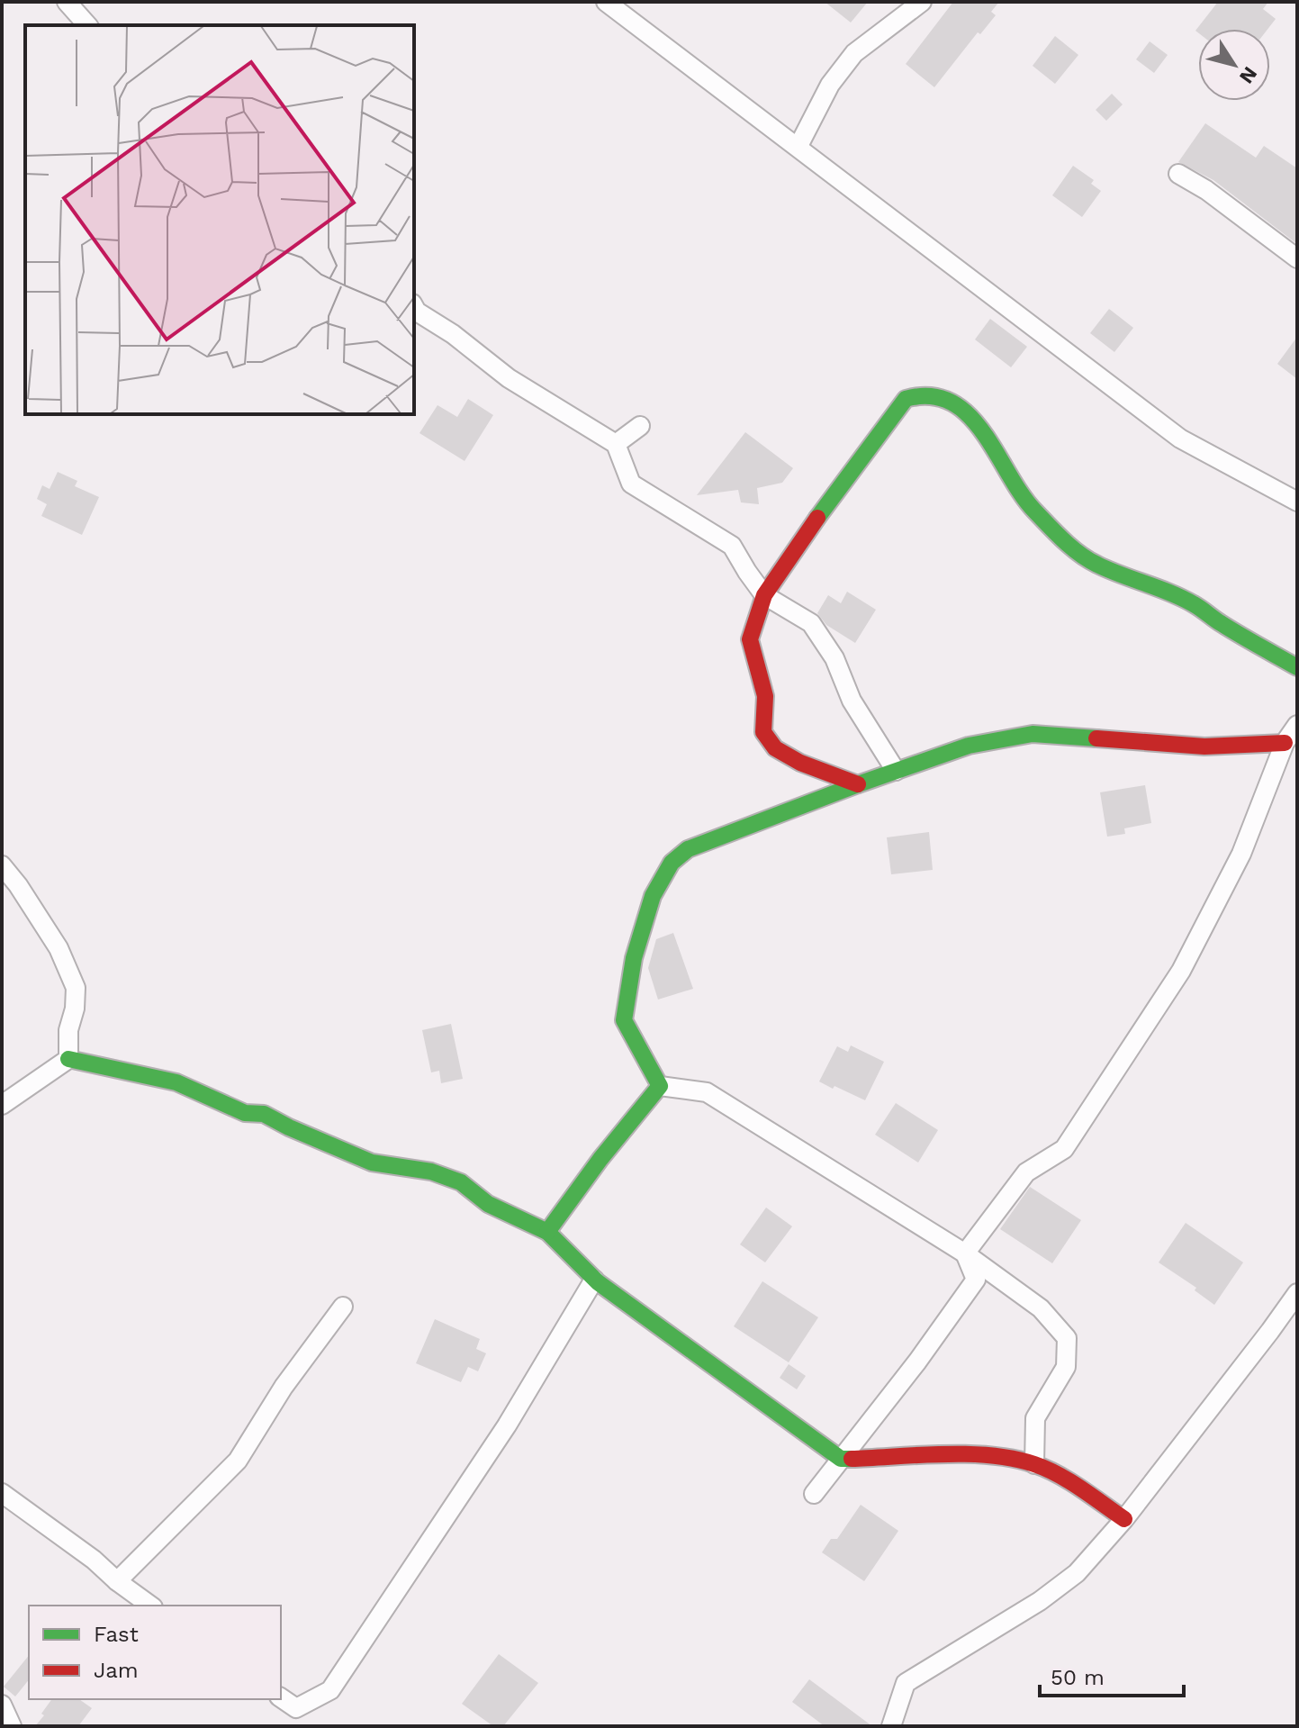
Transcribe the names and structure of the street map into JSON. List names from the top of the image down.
{
  "legend": ["Fast", "Jam"],
  "scale_bar": "50 m",
  "north": "bottom right"
}
